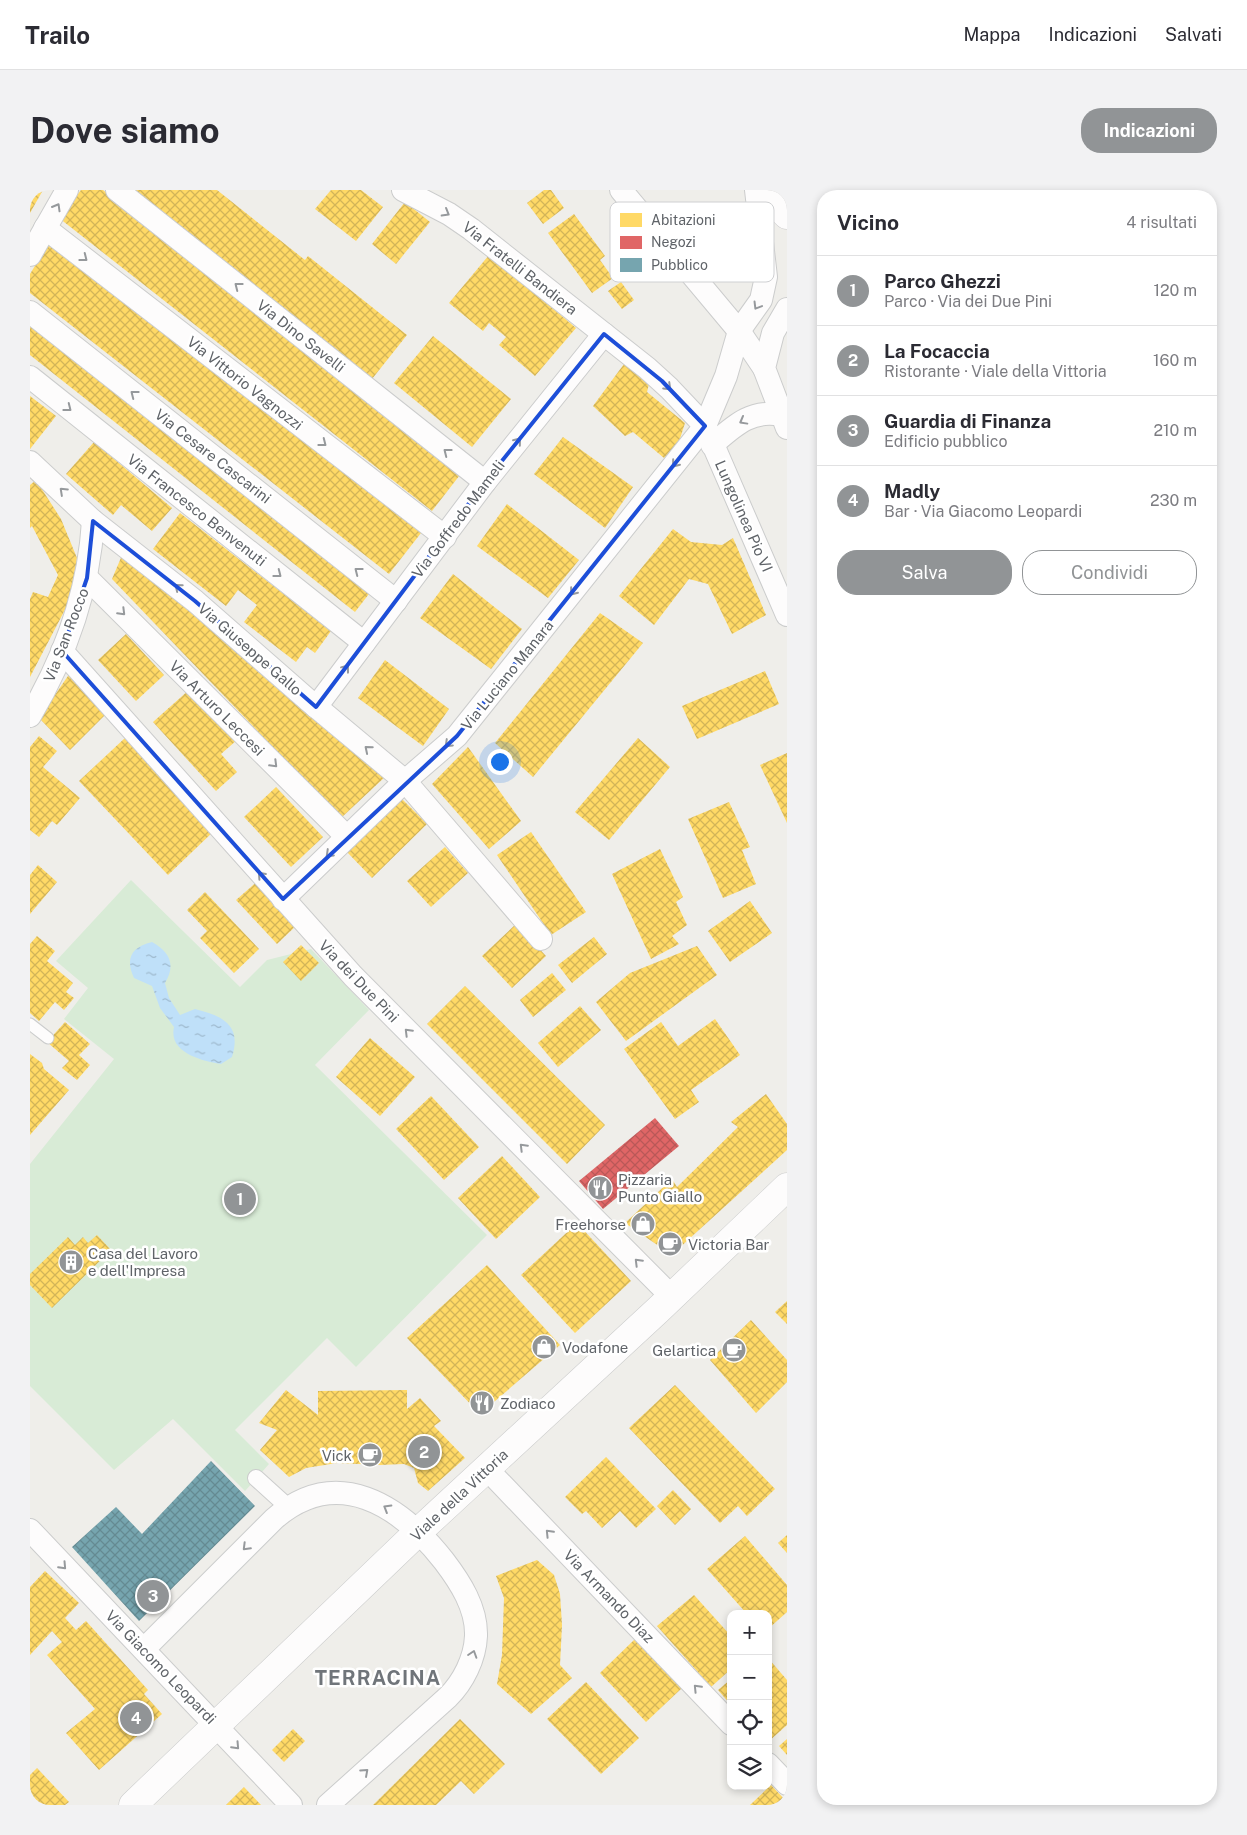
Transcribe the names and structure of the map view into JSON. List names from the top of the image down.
{
  "streets": {
    "street": [
      "Via Fratelli Bandiera",
      "Via Dino Savelli",
      "Via Vittorio Vagnozzi",
      "Via Cesare Cascarini",
      "Via Francesco Benvenuti",
      "Lungolinea Pio VI",
      "Via Goffredo Mameli",
      "Via San Rocco",
      "Via Giuseppe Gallo",
      "Via Luciano Manara",
      "Via Arturo Leccesi",
      "Via dei Due Pini",
      "Viale della Vittoria",
      "Via Armando Diaz",
      "Via Giacomo Leopardi"
    ]
  },
  "crossings": [
    ["Via Fratelli Bandiera", "Lungolinea Pio VI"],
    ["Via Fratelli Bandiera", "Via Goffredo Mameli"],
    ["Via Dino Savelli", "Via Goffredo Mameli"],
    ["Via Vittorio Vagnozzi", "Via Goffredo Mameli"],
    ["Via Cesare Cascarini", "Via Goffredo Mameli"],
    ["Via Francesco Benvenuti", "Via Goffredo Mameli"],
    ["Lungolinea Pio VI", "Via Luciano Manara"],
    ["Via Goffredo Mameli", "Via Giuseppe Gallo"],
    ["Via San Rocco", "Via Giuseppe Gallo"],
    ["Via San Rocco", "Via Arturo Leccesi"],
    ["Via San Rocco", "Via dei Due Pini"],
    ["Via Giuseppe Gallo", "Via Luciano Manara"],
    ["Via Luciano Manara", "Via Arturo Leccesi"],
    ["Via Luciano Manara", "Via dei Due Pini"],
    ["Via dei Due Pini", "Viale della Vittoria"],
    ["Viale della Vittoria", "Via Armando Diaz"],
    ["Viale della Vittoria", "Via Giacomo Leopardi"]
  ],
  "one_way": [
    "Via Fratelli Bandiera",
    "Via Dino Savelli",
    "Via Vittorio Vagnozzi",
    "Via Cesare Cascarini",
    "Via Francesco Benvenuti",
    "Via Goffredo Mameli",
    "Via Giuseppe Gallo",
    "Via Luciano Manara",
    "Via Arturo Leccesi",
    "Via dei Due Pini",
    "Via Armando Diaz",
    "Via Giacomo Leopardi"
  ],
  "districts": ["TERRACINA"],
  "places": {
    "restaurant": ["Pizzaria Punto Giallo", "Zodiaco"],
    "shop": ["Freehorse", "Vodafone"],
    "cafe": ["Victoria Bar", "Gelartica", "Vick"],
    "building": ["Casa del Lavoro e dell'Impresa"]
  },
  "legend": ["Abitazioni", "Negozi", "Pubblico"],
  "page": {
    "header": "Trailo",
    "nav": ["Mappa", "Indicazioni", "Salvati"],
    "buttons": [
      "Indicazioni",
      ["Salva", "Condividi"]
    ],
    "title": "Dove siamo",
    "heading": ["Vicino", "4 risultati"],
    "list": [
      {
        "mark": "1",
        "name": "Parco Ghezzi",
        "note": "Parco · Via dei Due Pini",
        "value": "120 m"
      },
      {
        "mark": "2",
        "name": "La Focaccia",
        "note": "Ristorante · Viale della Vittoria",
        "value": "160 m"
      },
      {
        "mark": "3",
        "name": "Guardia di Finanza",
        "note": "Edificio pubblico",
        "value": "210 m"
      },
      {
        "mark": "4",
        "name": "Madly",
        "note": "Bar · Via Giacomo Leopardi",
        "value": "230 m"
      }
    ],
    "pins": [
      "1",
      "2",
      "3",
      "4"
    ],
    "map_buttons": ["+", "−"]
  }
}
